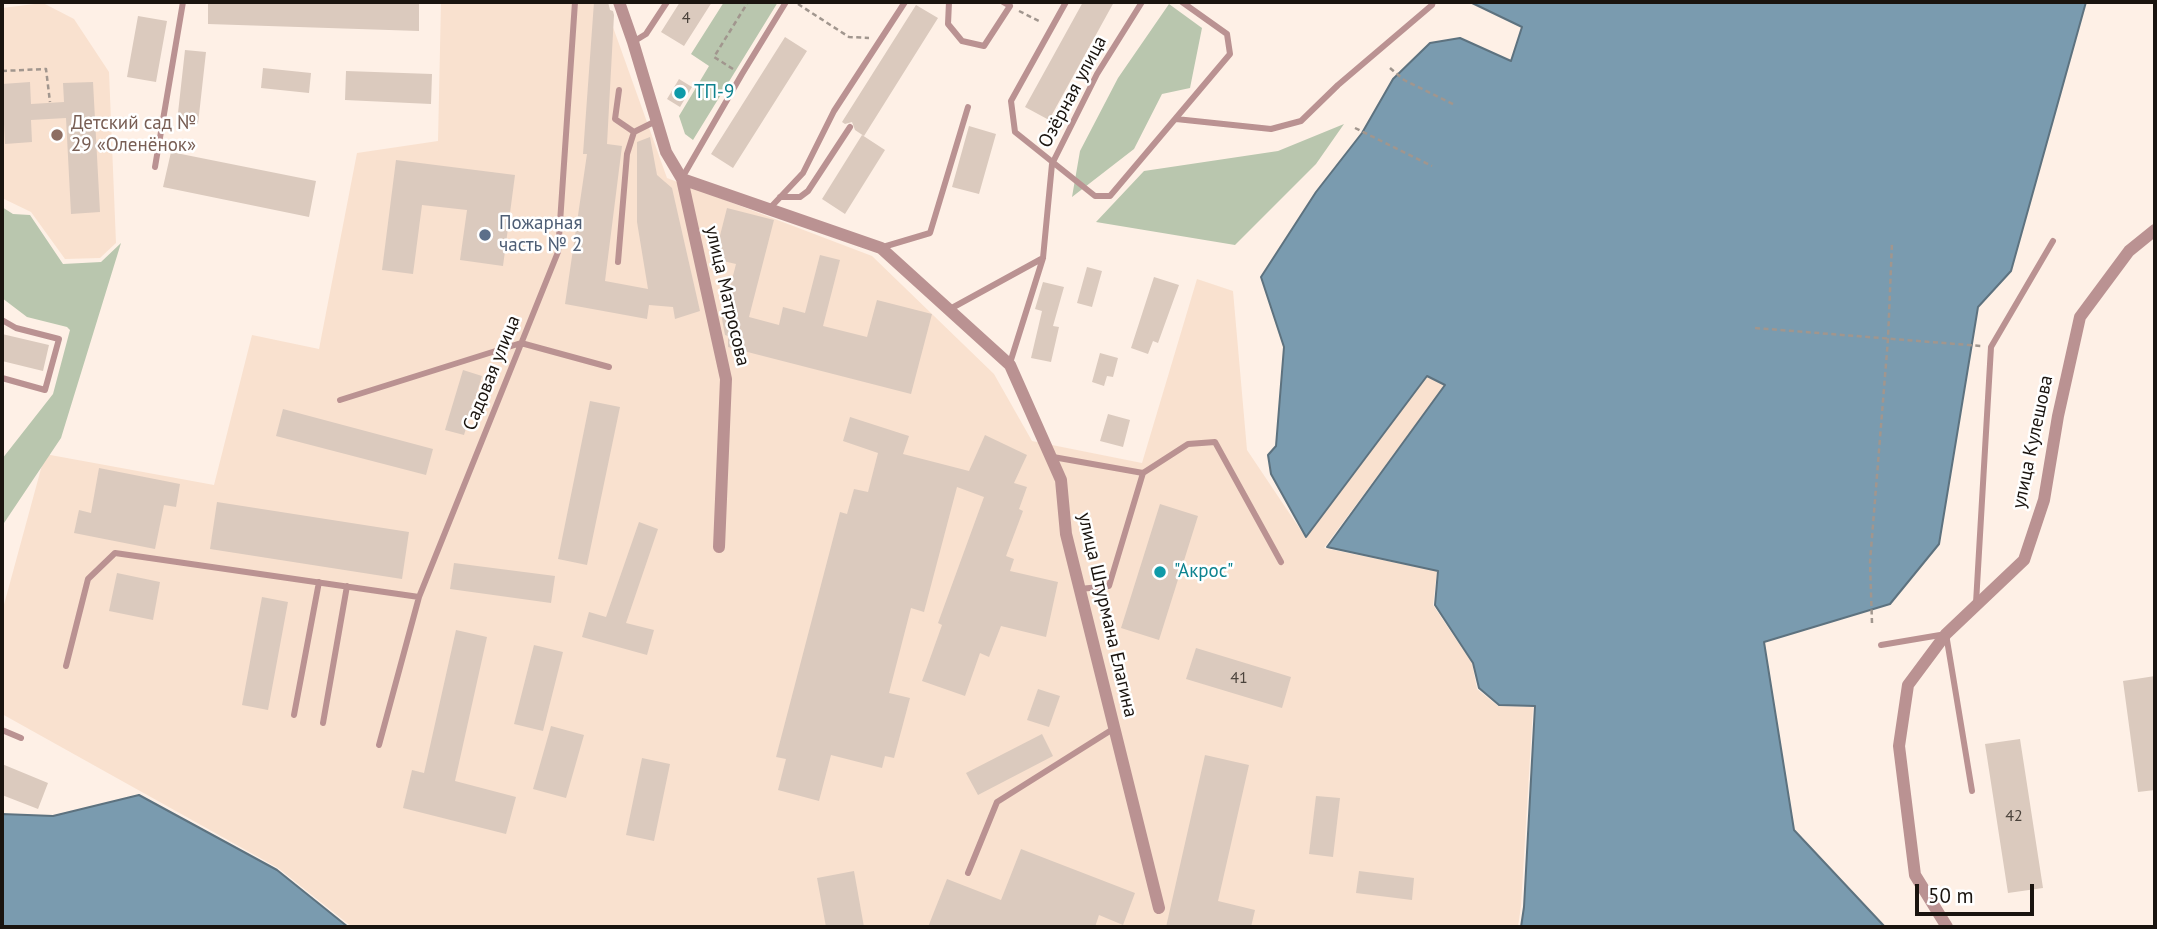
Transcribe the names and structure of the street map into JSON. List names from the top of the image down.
{
  "streets": {
    "street": ["улица Матросова", "улица Кулешова", "улица Штурмана Елагина"],
    "lane": ["Озёрная улица", "Садовая улица"]
  },
  "crossings": [
    ["Озёрная улица", "улица Штурмана Елагина"],
    ["улица Матросова", "улица Штурмана Елагина"]
  ],
  "places": [
    "ТП-9",
    "Детский сад № 29 «Оленёнок»",
    "Пожарная часть № 2",
    "\"Акрос\""
  ],
  "house_numbers": ["4", "41", "42"],
  "scale_bar": "50 m"
}
